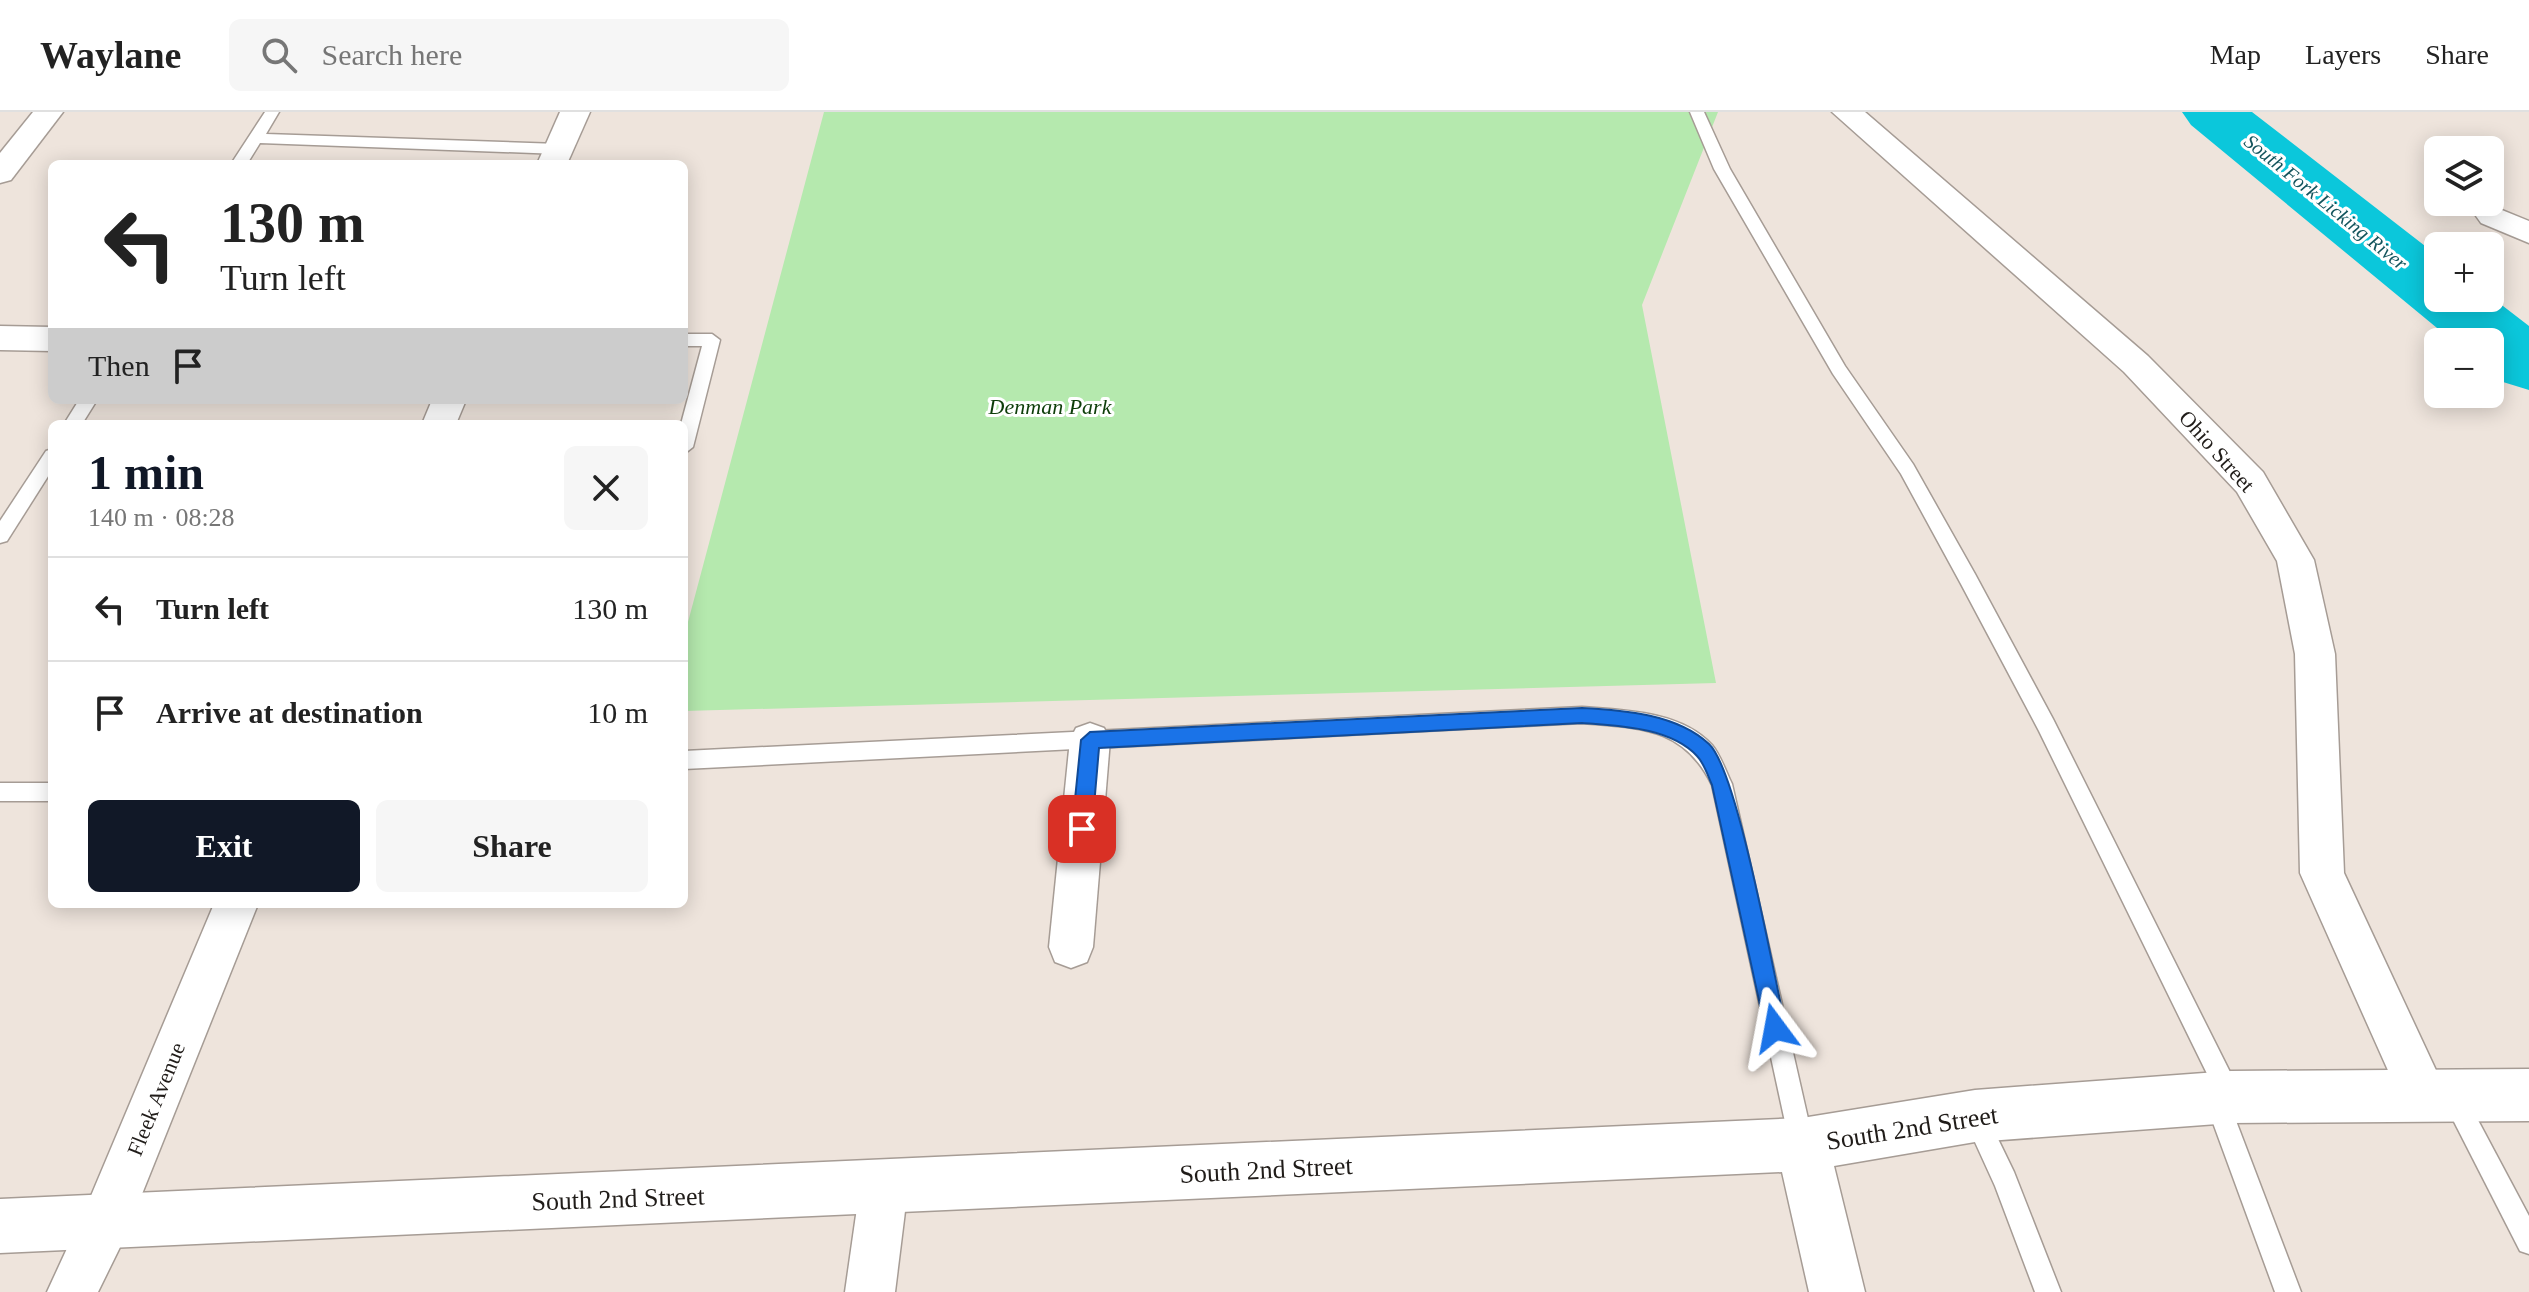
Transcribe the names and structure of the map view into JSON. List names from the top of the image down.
{
  "streets": {
    "street": ["Ohio Street", "Fleek Avenue", "South 2nd Street"]
  },
  "crossings": [
    ["Ohio Street", "South 2nd Street"],
    ["Fleek Avenue", "South 2nd Street"]
  ],
  "water": ["South Fork Licking River"],
  "parks": ["Denman Park"],
  "page": {
    "header": "Waylane",
    "search": "Search here",
    "nav": ["Map", "Layers", "Share"],
    "map_buttons": ["+", "−"],
    "turn": ["130 m", "Turn left"],
    "then": "Then",
    "heading": ["1 min", "140 m · 08:28"],
    "list": [
      {
        "name": "Turn left",
        "value": "130 m"
      },
      {
        "name": "Arrive at destination",
        "value": "10 m"
      }
    ],
    "buttons": ["Exit", "Share"]
  }
}
